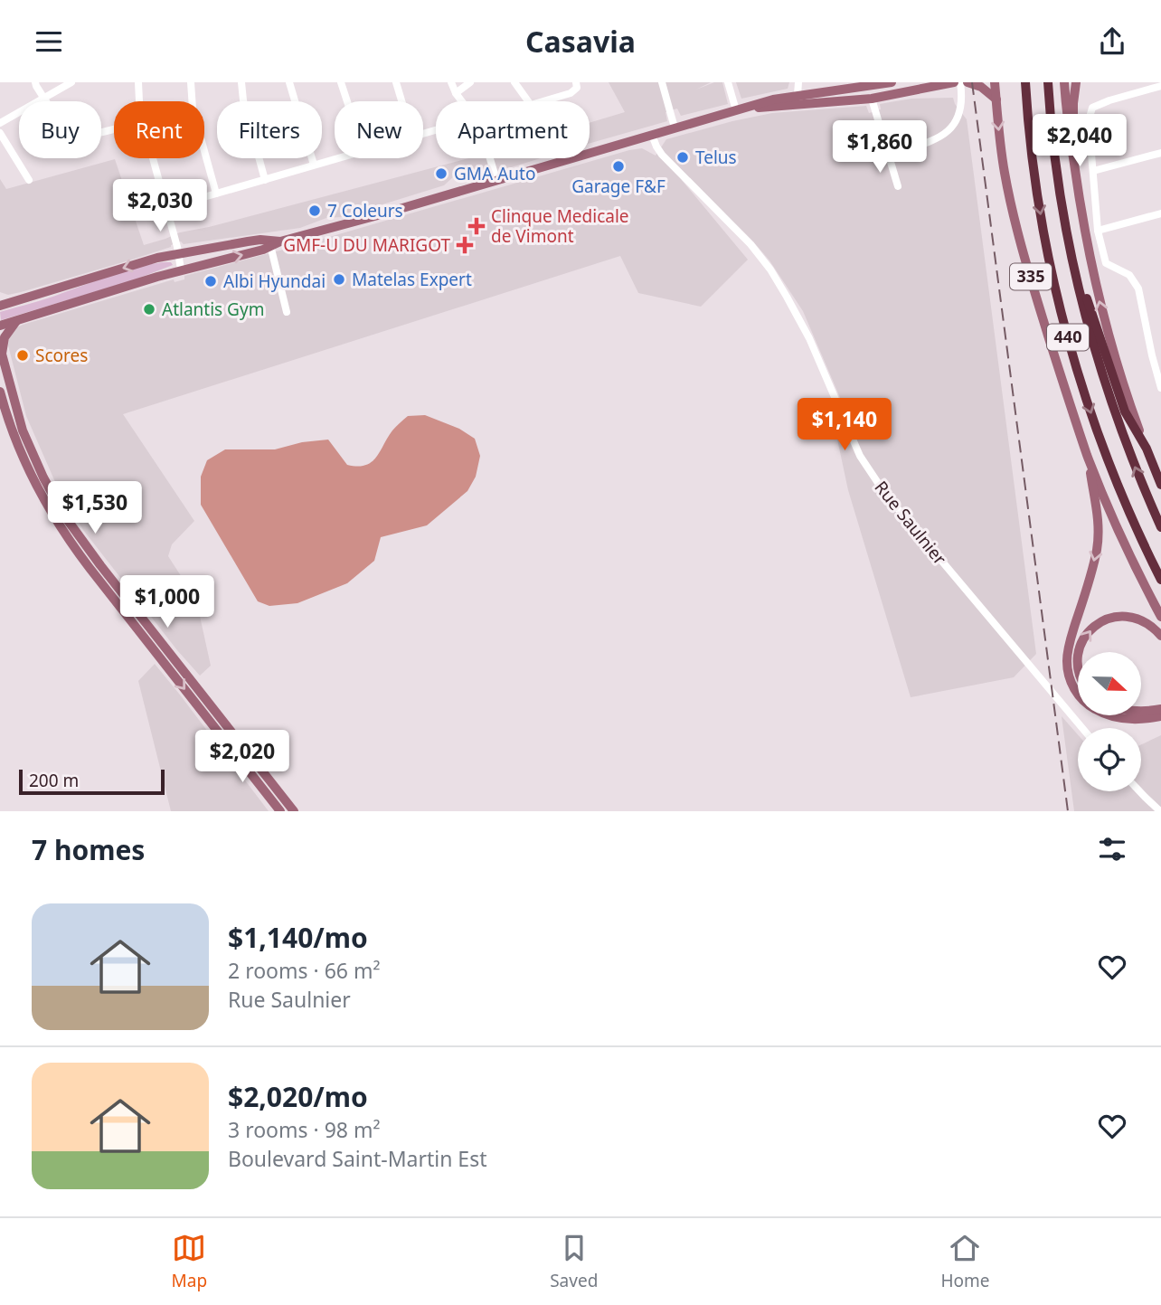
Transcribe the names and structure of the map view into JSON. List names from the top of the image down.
{
  "streets": {
    "highway": ["440"],
    "main road": ["335"],
    "street": ["Rue Saulnier"]
  },
  "places": {
    "other": [
      "Telus",
      "Garage F&F",
      "GMA Auto",
      "7 Coleurs",
      "Matelas Expert",
      "Albi Hyundai",
      "Atlantis Gym",
      "Scores"
    ],
    "health": ["Clinque Medicale de Vimont", "GMF-U DU MARIGOT"]
  },
  "scale_bar": "200 m",
  "north": "right",
  "page": {
    "header": "Casavia",
    "chip": [
      "Buy",
      "Rent",
      "Filters",
      "New",
      "Apartment"
    ],
    "price": [
      "$2,040",
      "$1,860",
      "$2,030",
      "$1,140",
      "$1,530",
      "$1,000",
      "$2,020"
    ],
    "scale": "200 m",
    "heading": "7 homes",
    "list": [
      {
        "name": "$1,140/mo",
        "note": "2 rooms · 66 m² · Rue Saulnier"
      },
      {
        "name": "$2,020/mo",
        "note": "3 rooms · 98 m² · Boulevard Saint-Martin Est"
      }
    ],
    "tabs": ["Map", "Saved", "Home"]
  }
}
